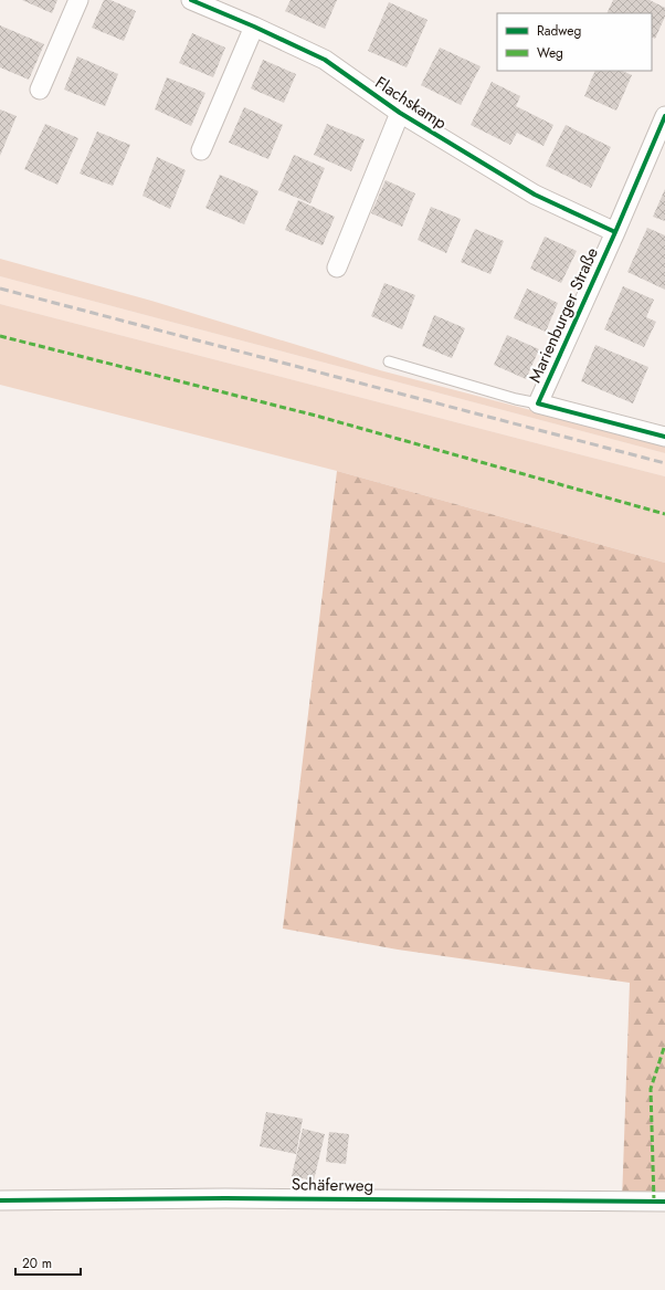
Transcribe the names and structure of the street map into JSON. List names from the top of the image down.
{
  "streets": {
    "street": ["Flachskamp", "Marienburger Straße", "Schäferweg"]
  },
  "crossings": [
    ["Flachskamp", "Marienburger Straße"]
  ],
  "legend": ["Radweg", "Weg"],
  "scale_bar": "20 m"
}
